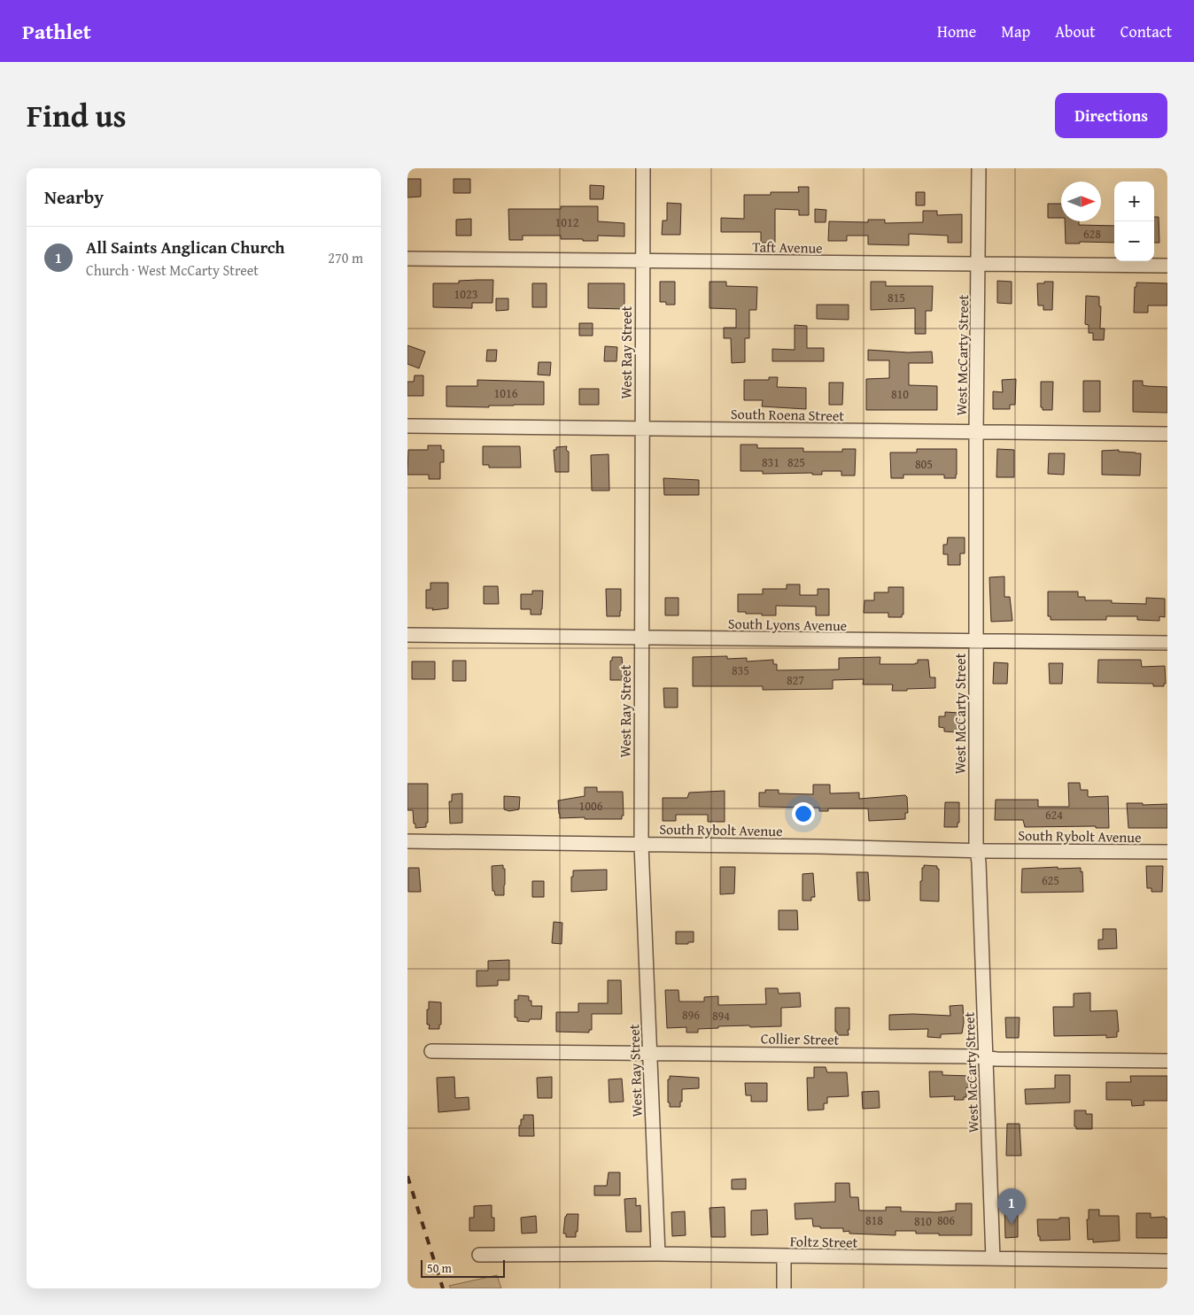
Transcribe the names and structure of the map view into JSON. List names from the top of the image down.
{
  "streets": {
    "street": [
      "Taft Avenue",
      "West Ray Street",
      "West McCarty Street",
      "South Roena Street",
      "South Lyons Avenue",
      "South Rybolt Avenue",
      "Collier Street",
      "Foltz Street"
    ]
  },
  "crossings": [
    ["Taft Avenue", "West Ray Street"],
    ["Taft Avenue", "West McCarty Street"],
    ["West Ray Street", "South Roena Street"],
    ["West Ray Street", "South Lyons Avenue"],
    ["West Ray Street", "South Rybolt Avenue"],
    ["West Ray Street", "Collier Street"],
    ["West Ray Street", "Foltz Street"],
    ["West McCarty Street", "South Roena Street"],
    ["West McCarty Street", "South Lyons Avenue"],
    ["West McCarty Street", "South Rybolt Avenue"],
    ["West McCarty Street", "Collier Street"],
    ["West McCarty Street", "Foltz Street"]
  ],
  "house_numbers": [
    "1012",
    "628",
    "1023",
    "815",
    "1016",
    "810",
    "831",
    "825",
    "805",
    "835",
    "827",
    "1006",
    "624",
    "625",
    "896",
    "894",
    "818",
    "806",
    "810"
  ],
  "scale_bar": "50 m",
  "north": "right",
  "page": {
    "header": "Pathlet",
    "nav": [
      "Home",
      "Map",
      "About",
      "Contact"
    ],
    "title": "Find us",
    "buttons": "Directions",
    "heading": "Nearby",
    "map_buttons": ["+", "−"],
    "list": [
      {
        "mark": "1",
        "name": "All Saints Anglican Church",
        "note": "Church · West McCarty Street",
        "value": "270 m"
      }
    ],
    "pins": "1",
    "scale": "50 m"
  }
}
